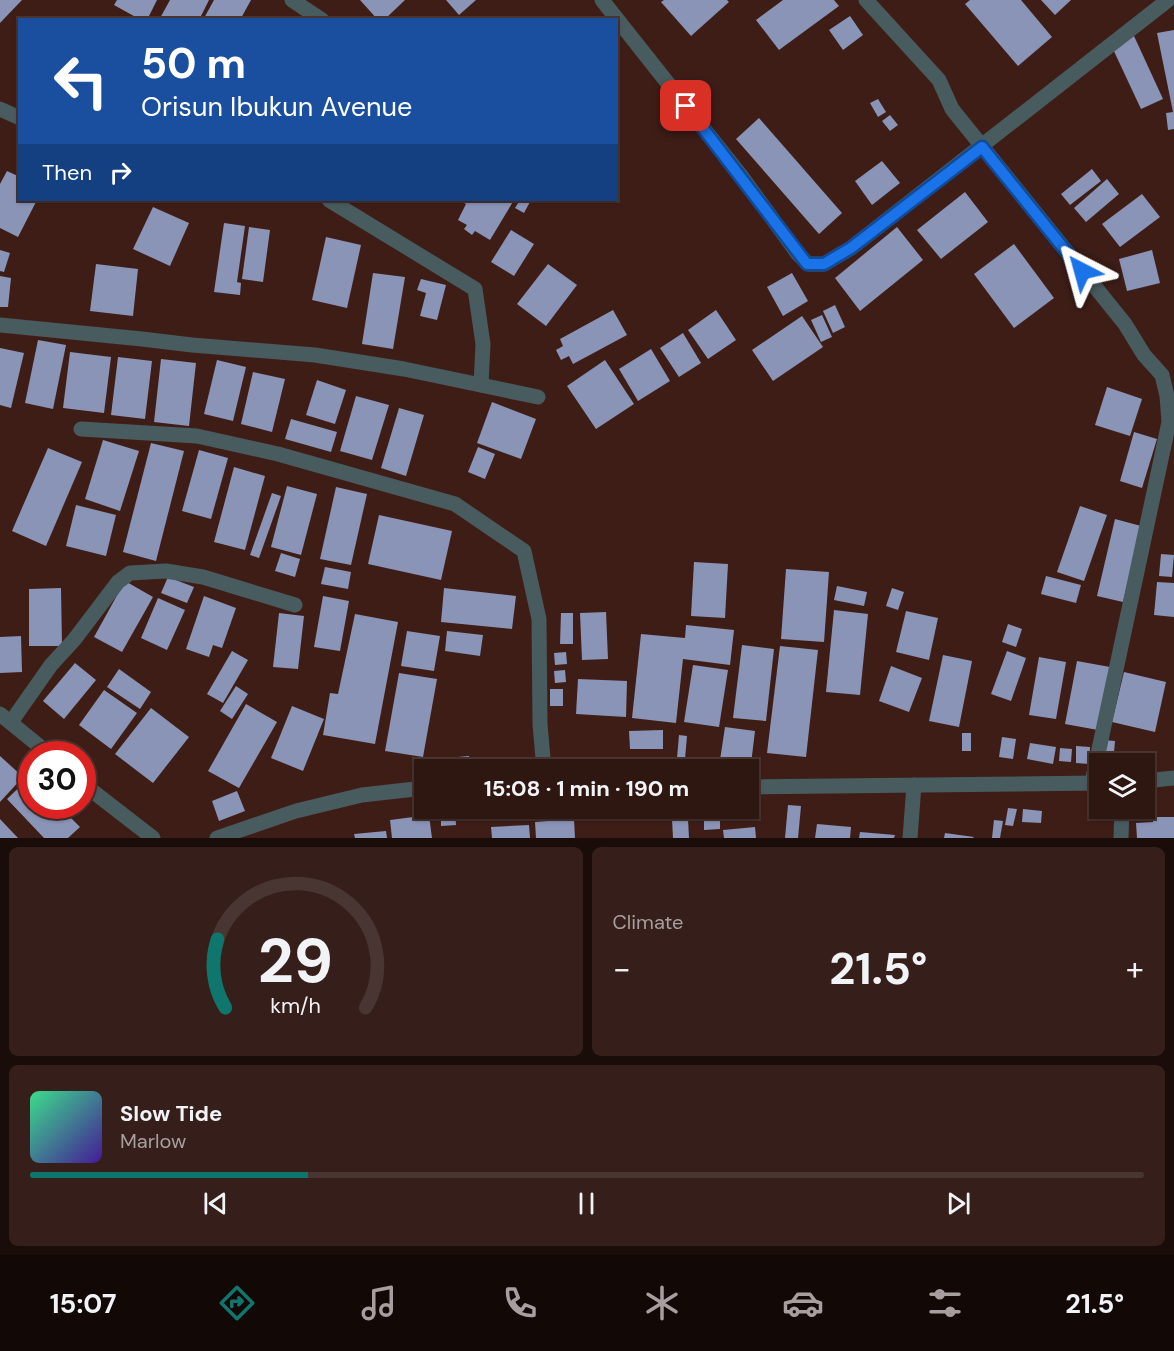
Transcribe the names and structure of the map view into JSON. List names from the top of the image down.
{
  "page": {
    "turn": ["50 m", "Orisun Ibukun Avenue"],
    "then": "Then",
    "limit": "30",
    "trip": "15:08 · 1 min · 190 m",
    "tile": "Climate",
    "heat": ["−", "21.5°", "+"],
    "song": ["Slow Tide", "Marlow"],
    "tabs": ["15:07", "21.5°"],
    "gauge": ["29", "km/h"]
  }
}
